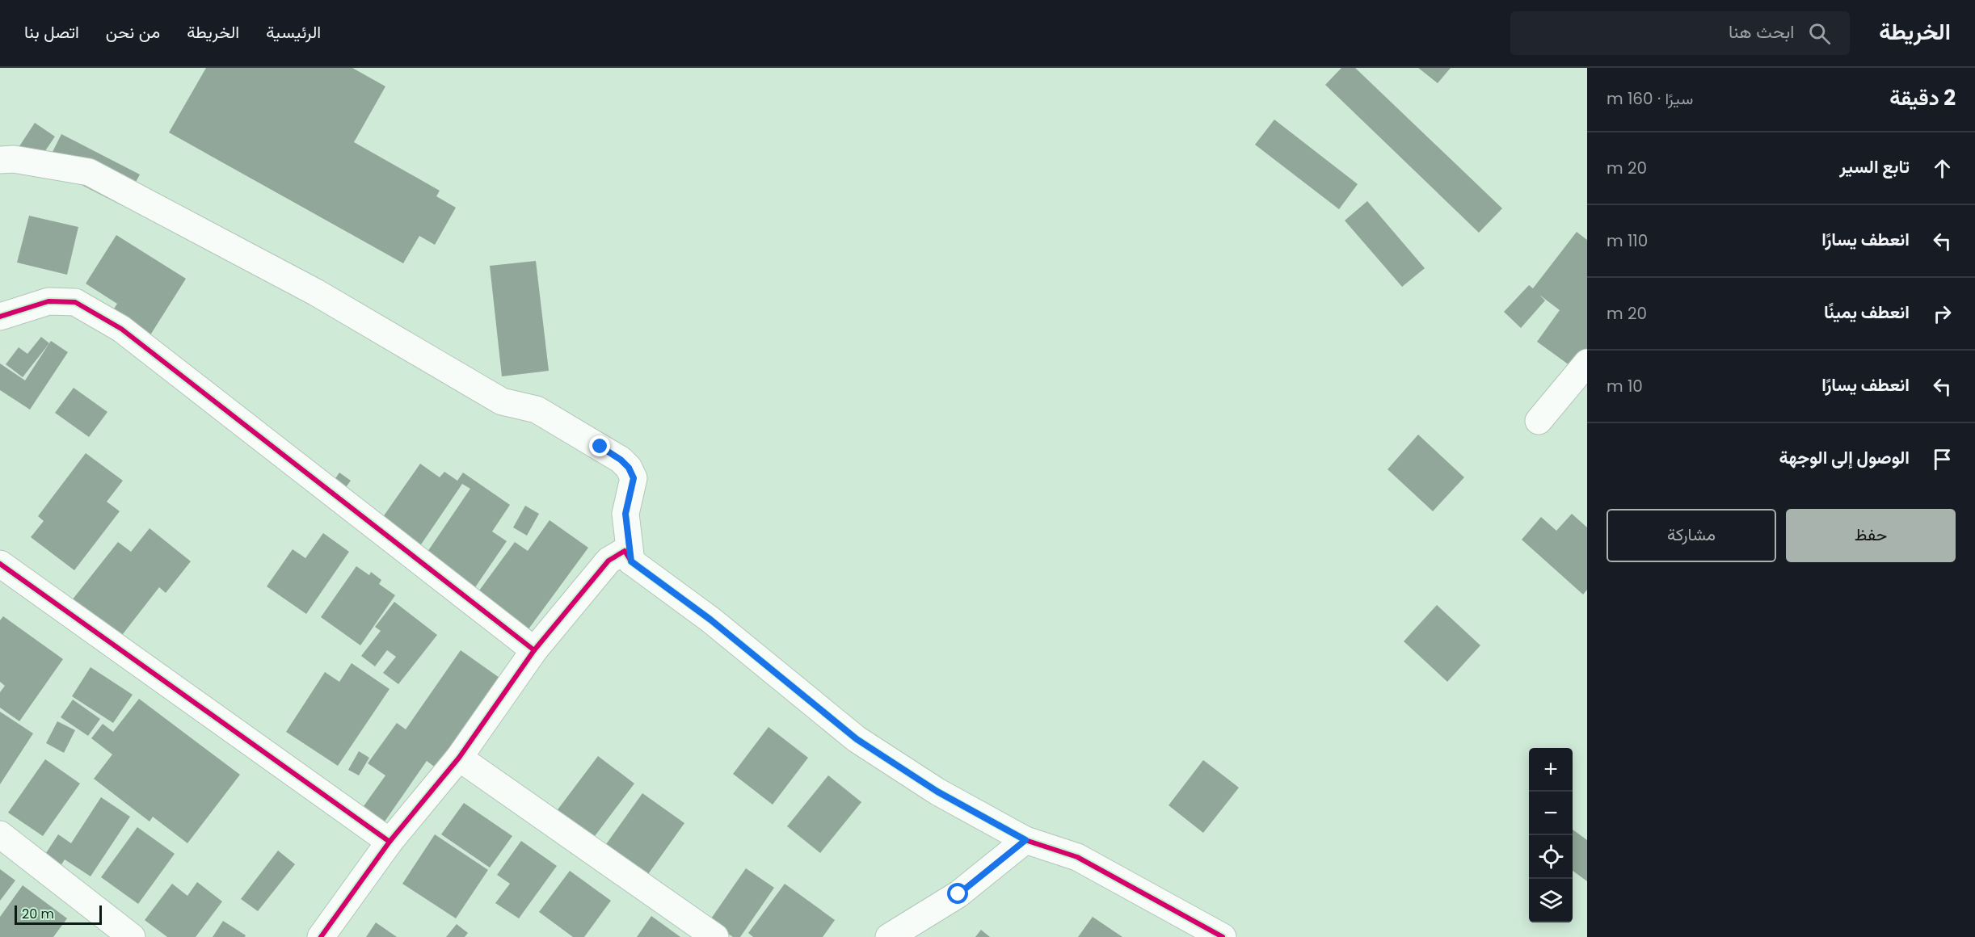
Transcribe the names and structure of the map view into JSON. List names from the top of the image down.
{
  "scale_bar": "20 m",
  "page": {
    "header": "الخريطة",
    "search": "ابحث هنا",
    "nav": [
      "الرئيسية",
      "الخريطة",
      "من نحن",
      "اتصل بنا"
    ],
    "heading": ["2 دقيقة", "سيرًا · 160 m"],
    "list": [
      ["تابع السير", "20 m"],
      ["انعطف يسارًا", "110 m"],
      ["انعطف يمينًا", "20 m"],
      ["انعطف يسارًا", "10 m"],
      "الوصول إلى الوجهة"
    ],
    "buttons": ["حفظ", "مشاركة"],
    "map_buttons": ["+", "−"],
    "scale": "20 m"
  }
}
